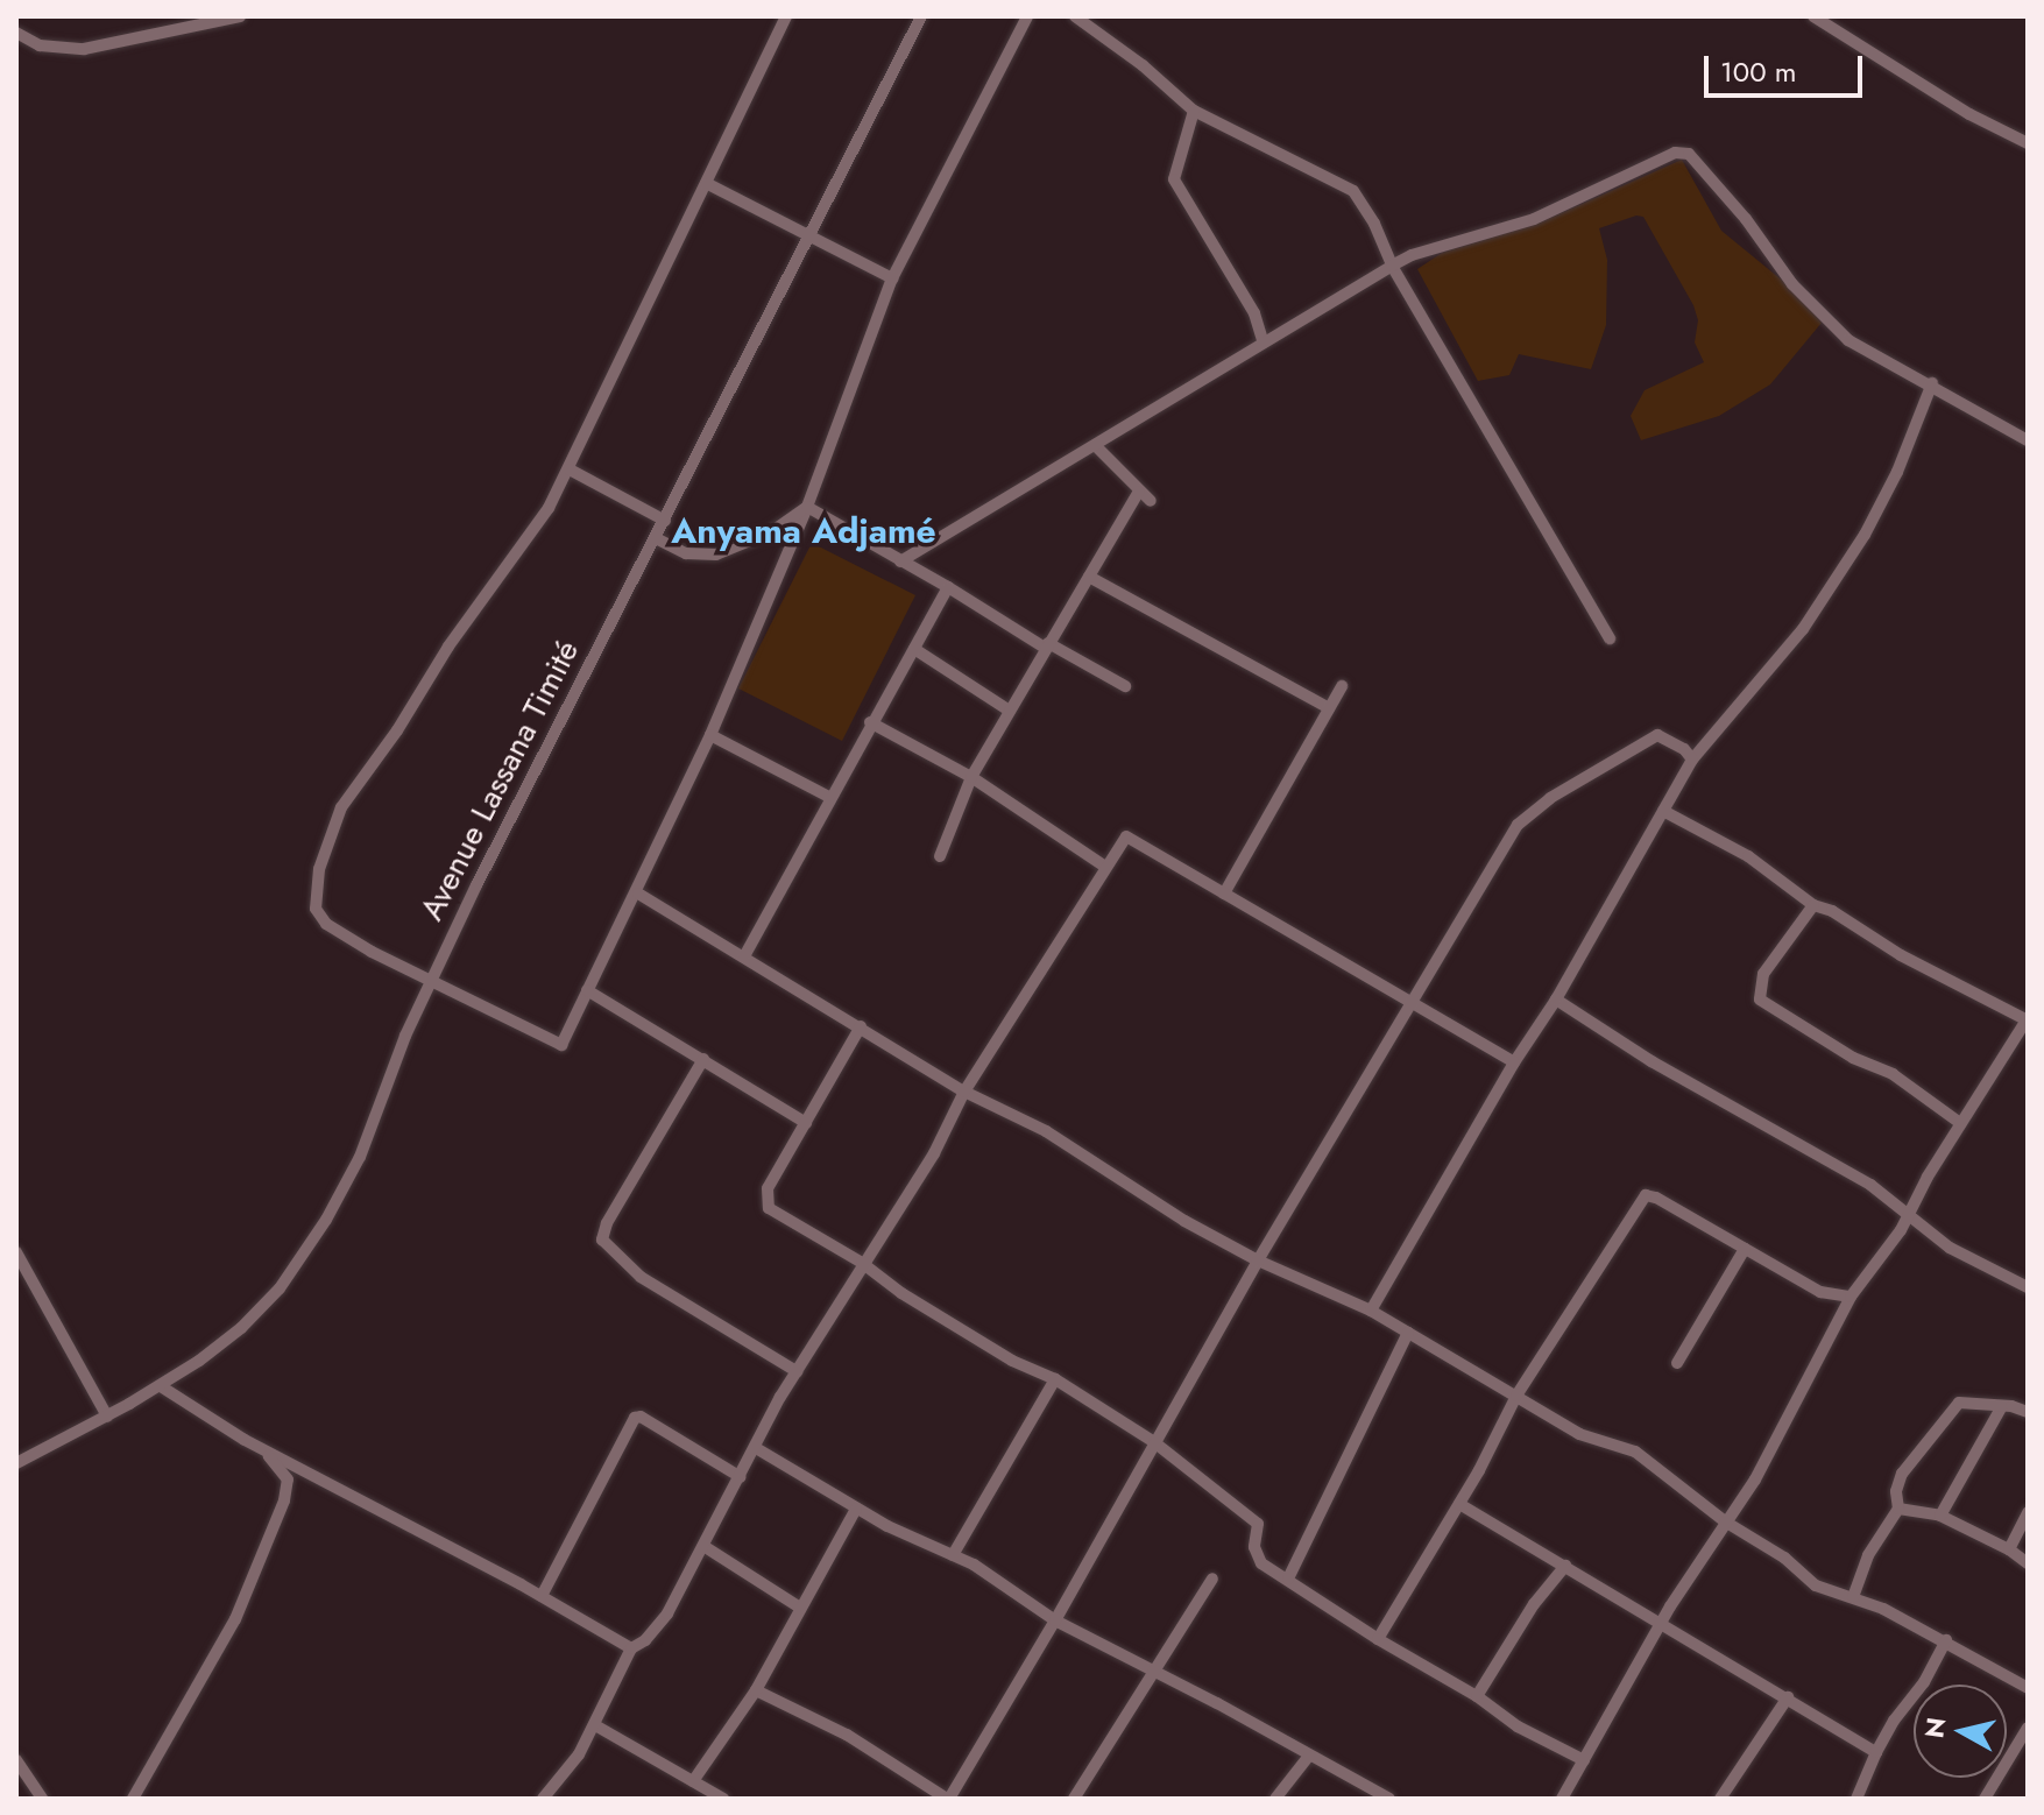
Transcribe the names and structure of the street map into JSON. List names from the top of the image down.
{
  "streets": {
    "street": ["Avenue Lassana Timité"]
  },
  "districts": ["Anyama Adjamé"],
  "scale_bar": "100 m",
  "north": "left"
}
